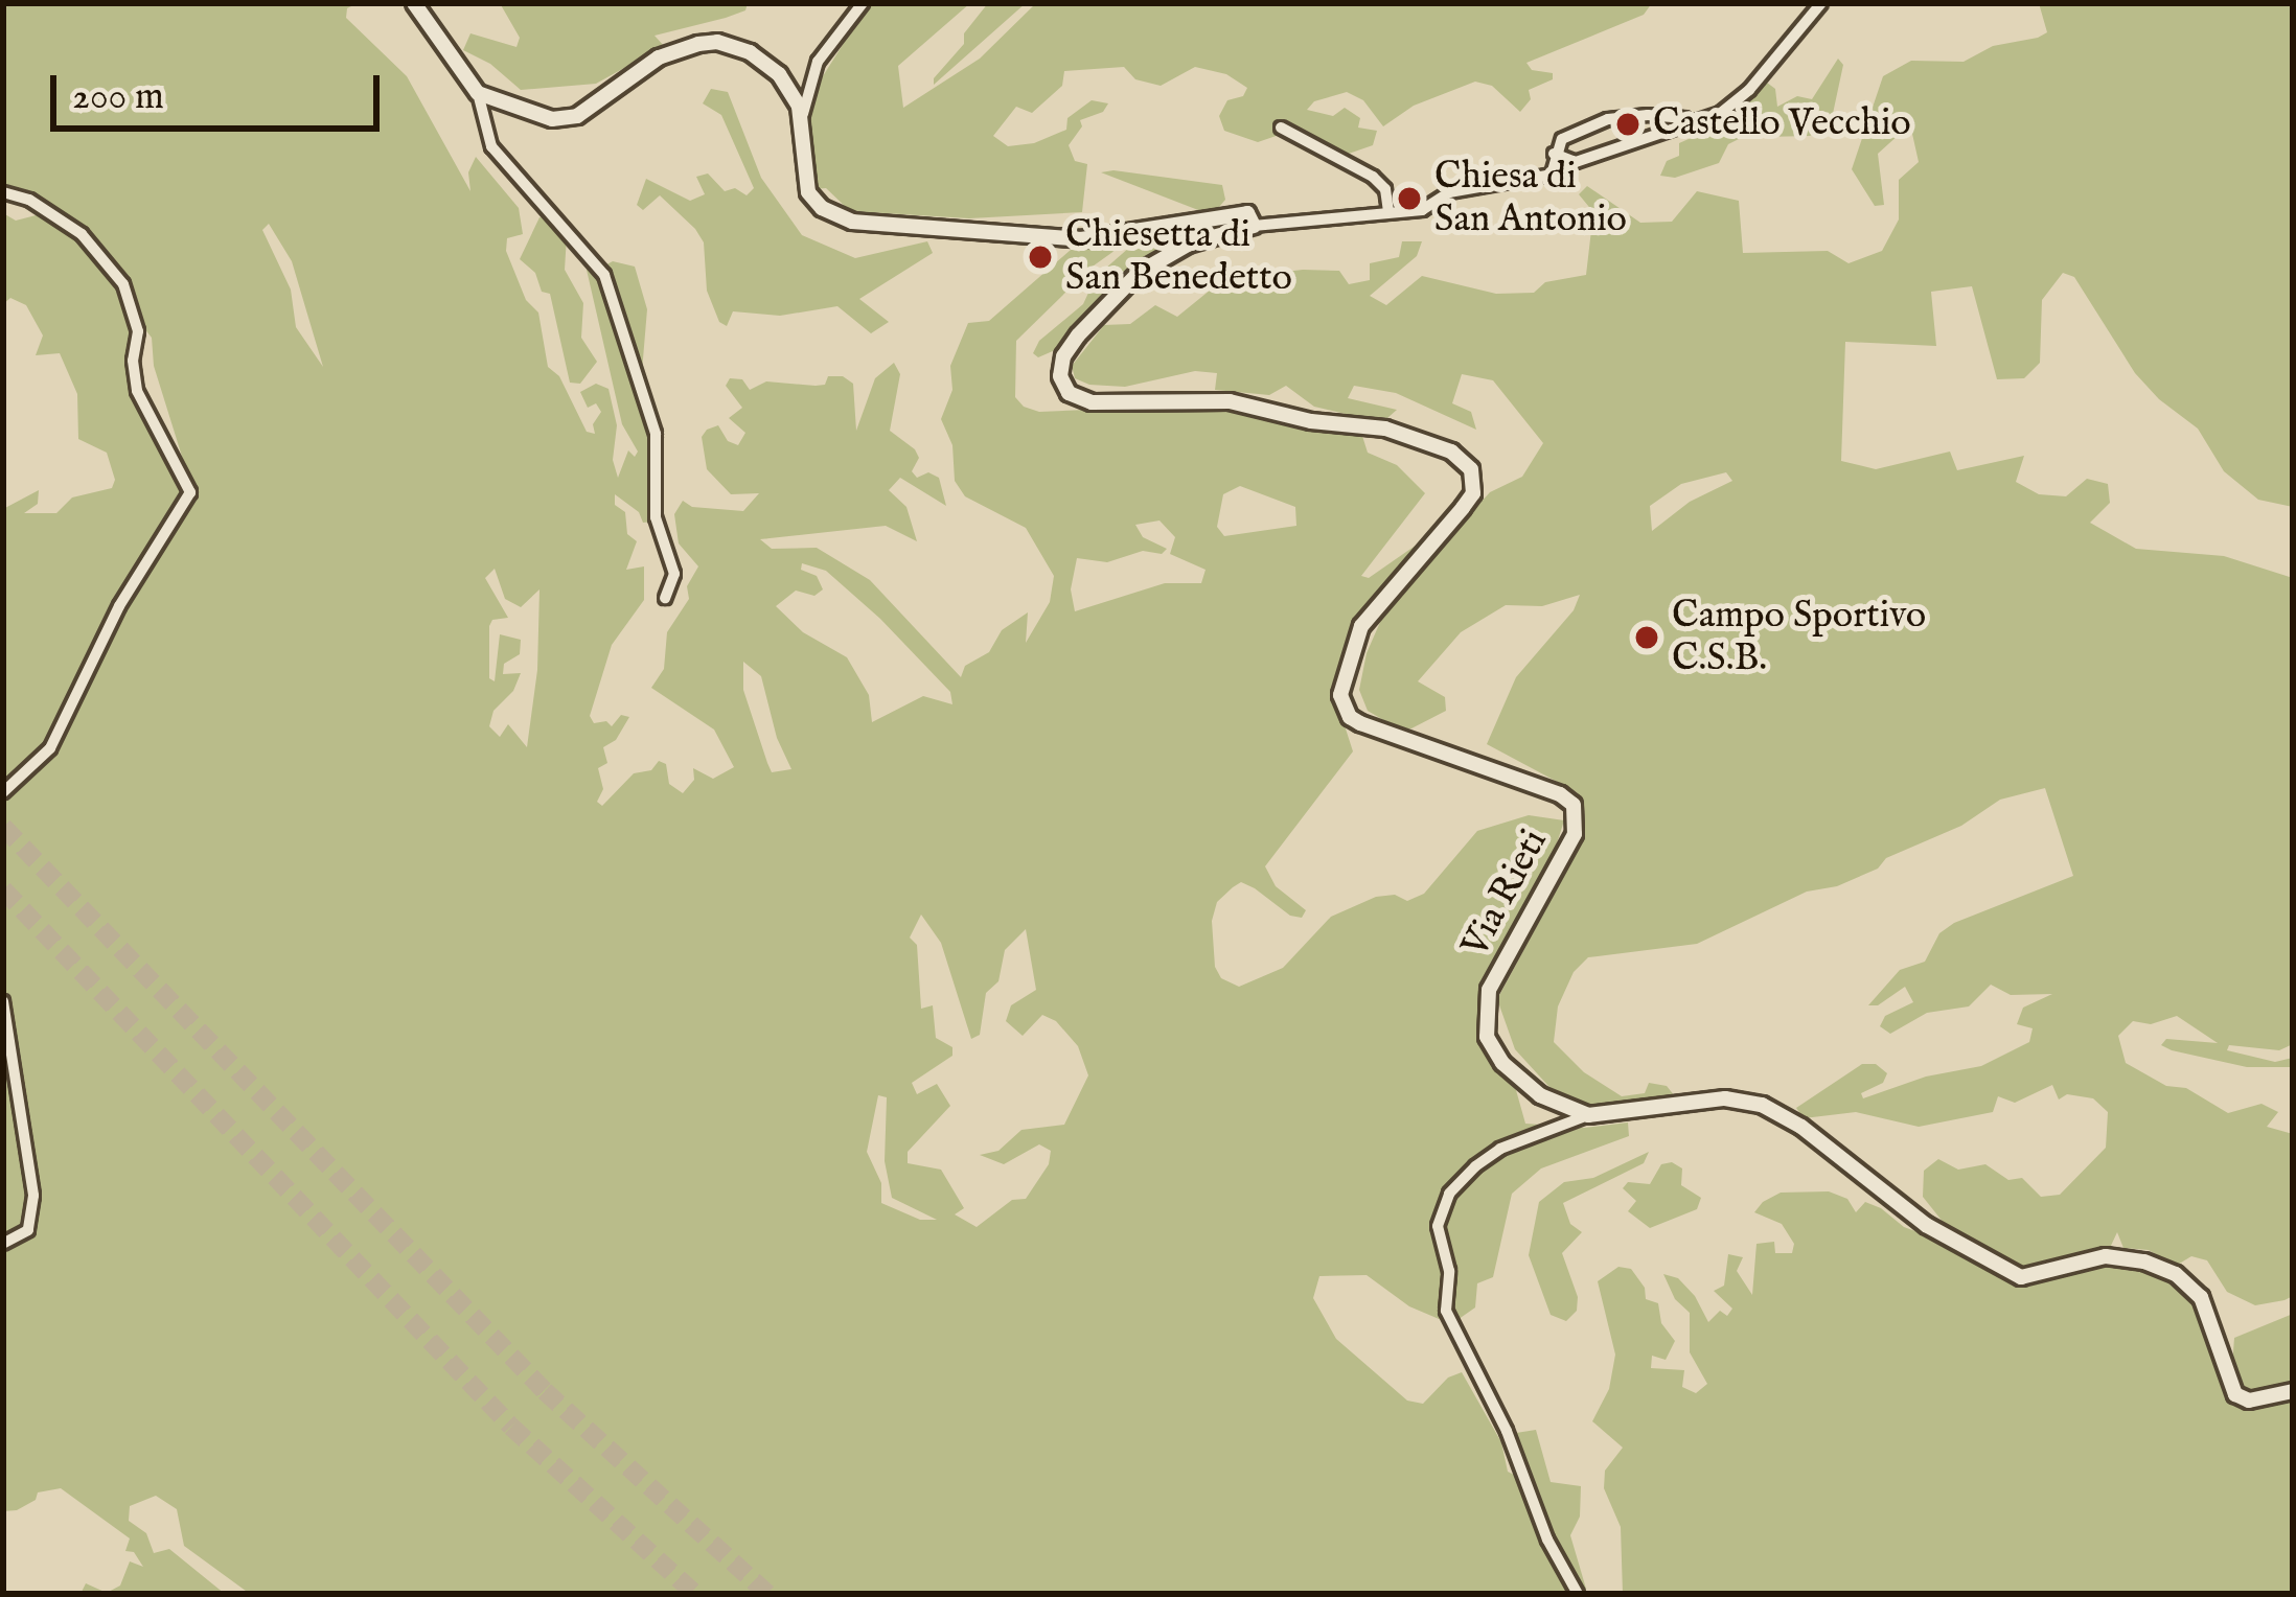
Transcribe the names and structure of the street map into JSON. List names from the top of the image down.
{
  "streets": {
    "street": ["Via Rieti"]
  },
  "places": [
    "Castello Vecchio",
    "Chiesa di San Antonio",
    "Chiesetta di San Benedetto",
    "Campo Sportivo C.S.B."
  ],
  "scale_bar": "200 m"
}
